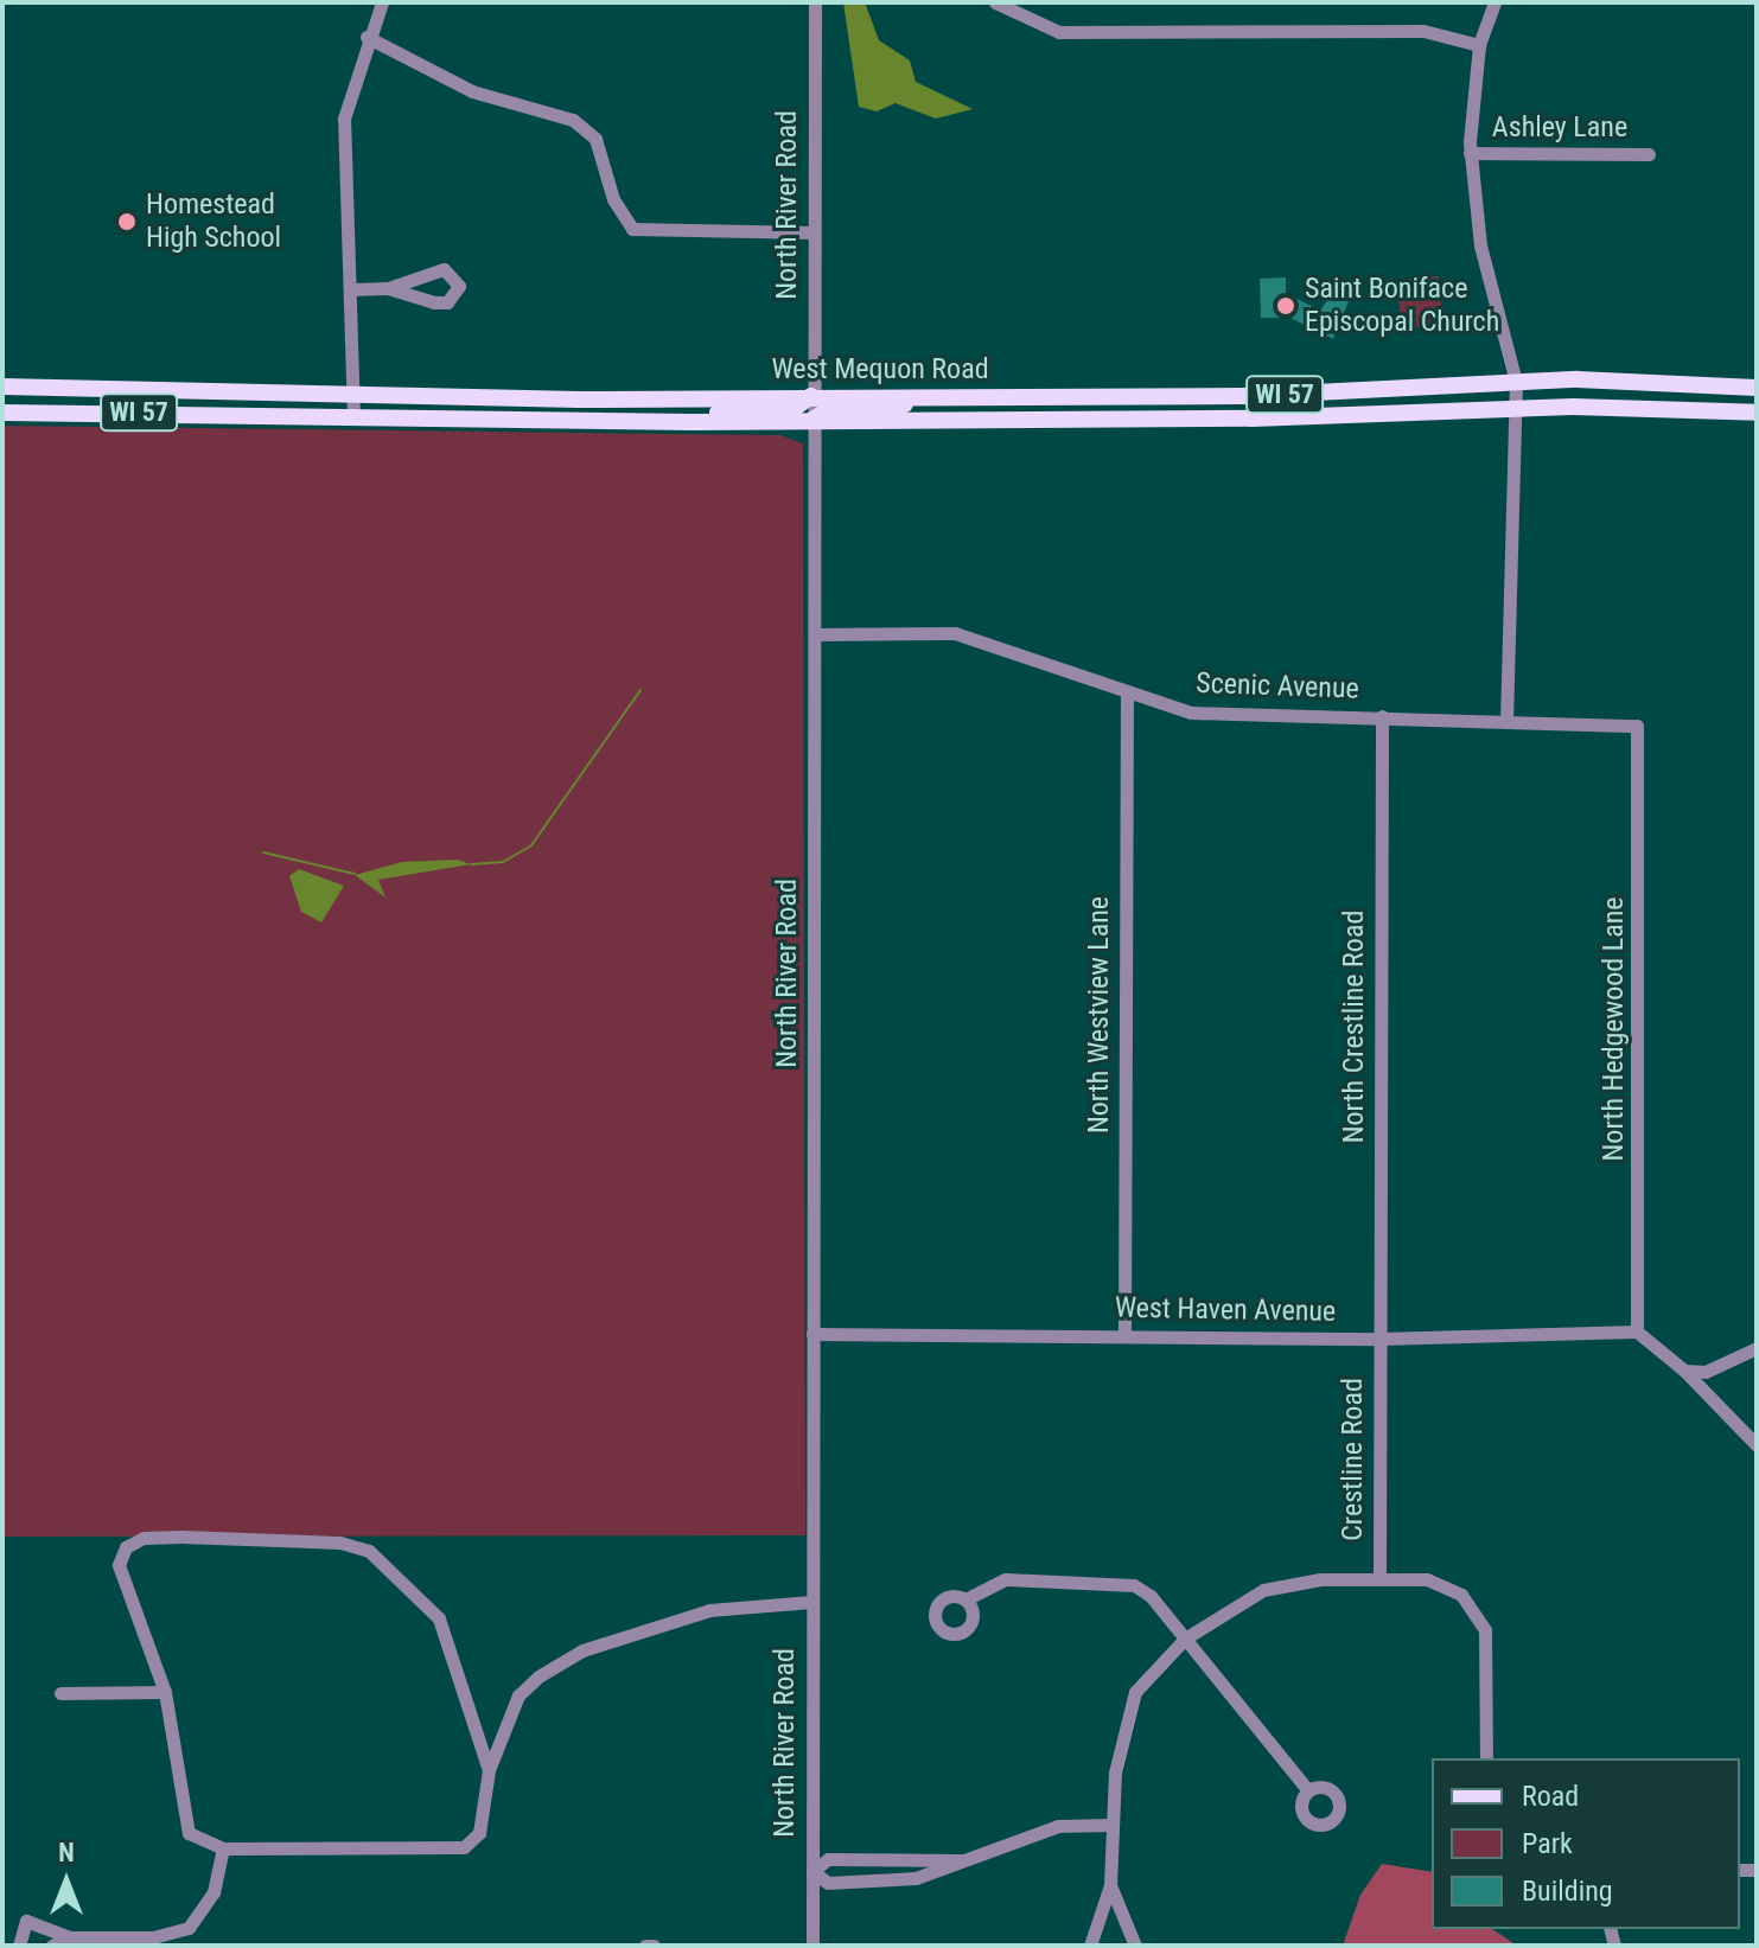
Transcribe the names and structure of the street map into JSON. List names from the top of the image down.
{
  "streets": {
    "main road": ["West Mequon Road", "WI 57"],
    "street": [
      "Ashley Lane",
      "North River Road",
      "Scenic Avenue",
      "North Westview Lane",
      "North Crestline Road",
      "North Hedgewood Lane",
      "West Haven Avenue",
      "Crestline Road"
    ]
  },
  "crossings": [
    ["North River Road", "West Mequon Road"],
    ["North River Road", "Scenic Avenue"],
    ["North River Road", "West Haven Avenue"],
    ["Scenic Avenue", "North Westview Lane"],
    ["Scenic Avenue", "North Crestline Road"],
    ["Scenic Avenue", "North Hedgewood Lane"],
    ["North Westview Lane", "West Haven Avenue"],
    ["North Crestline Road", "West Haven Avenue"],
    ["North Crestline Road", "Crestline Road"],
    ["North Hedgewood Lane", "West Haven Avenue"],
    ["West Haven Avenue", "Crestline Road"]
  ],
  "places": ["Homestead High School", "Saint Boniface Episcopal Church"],
  "legend": ["Road", "Park", "Building"],
  "north": "top"
}
